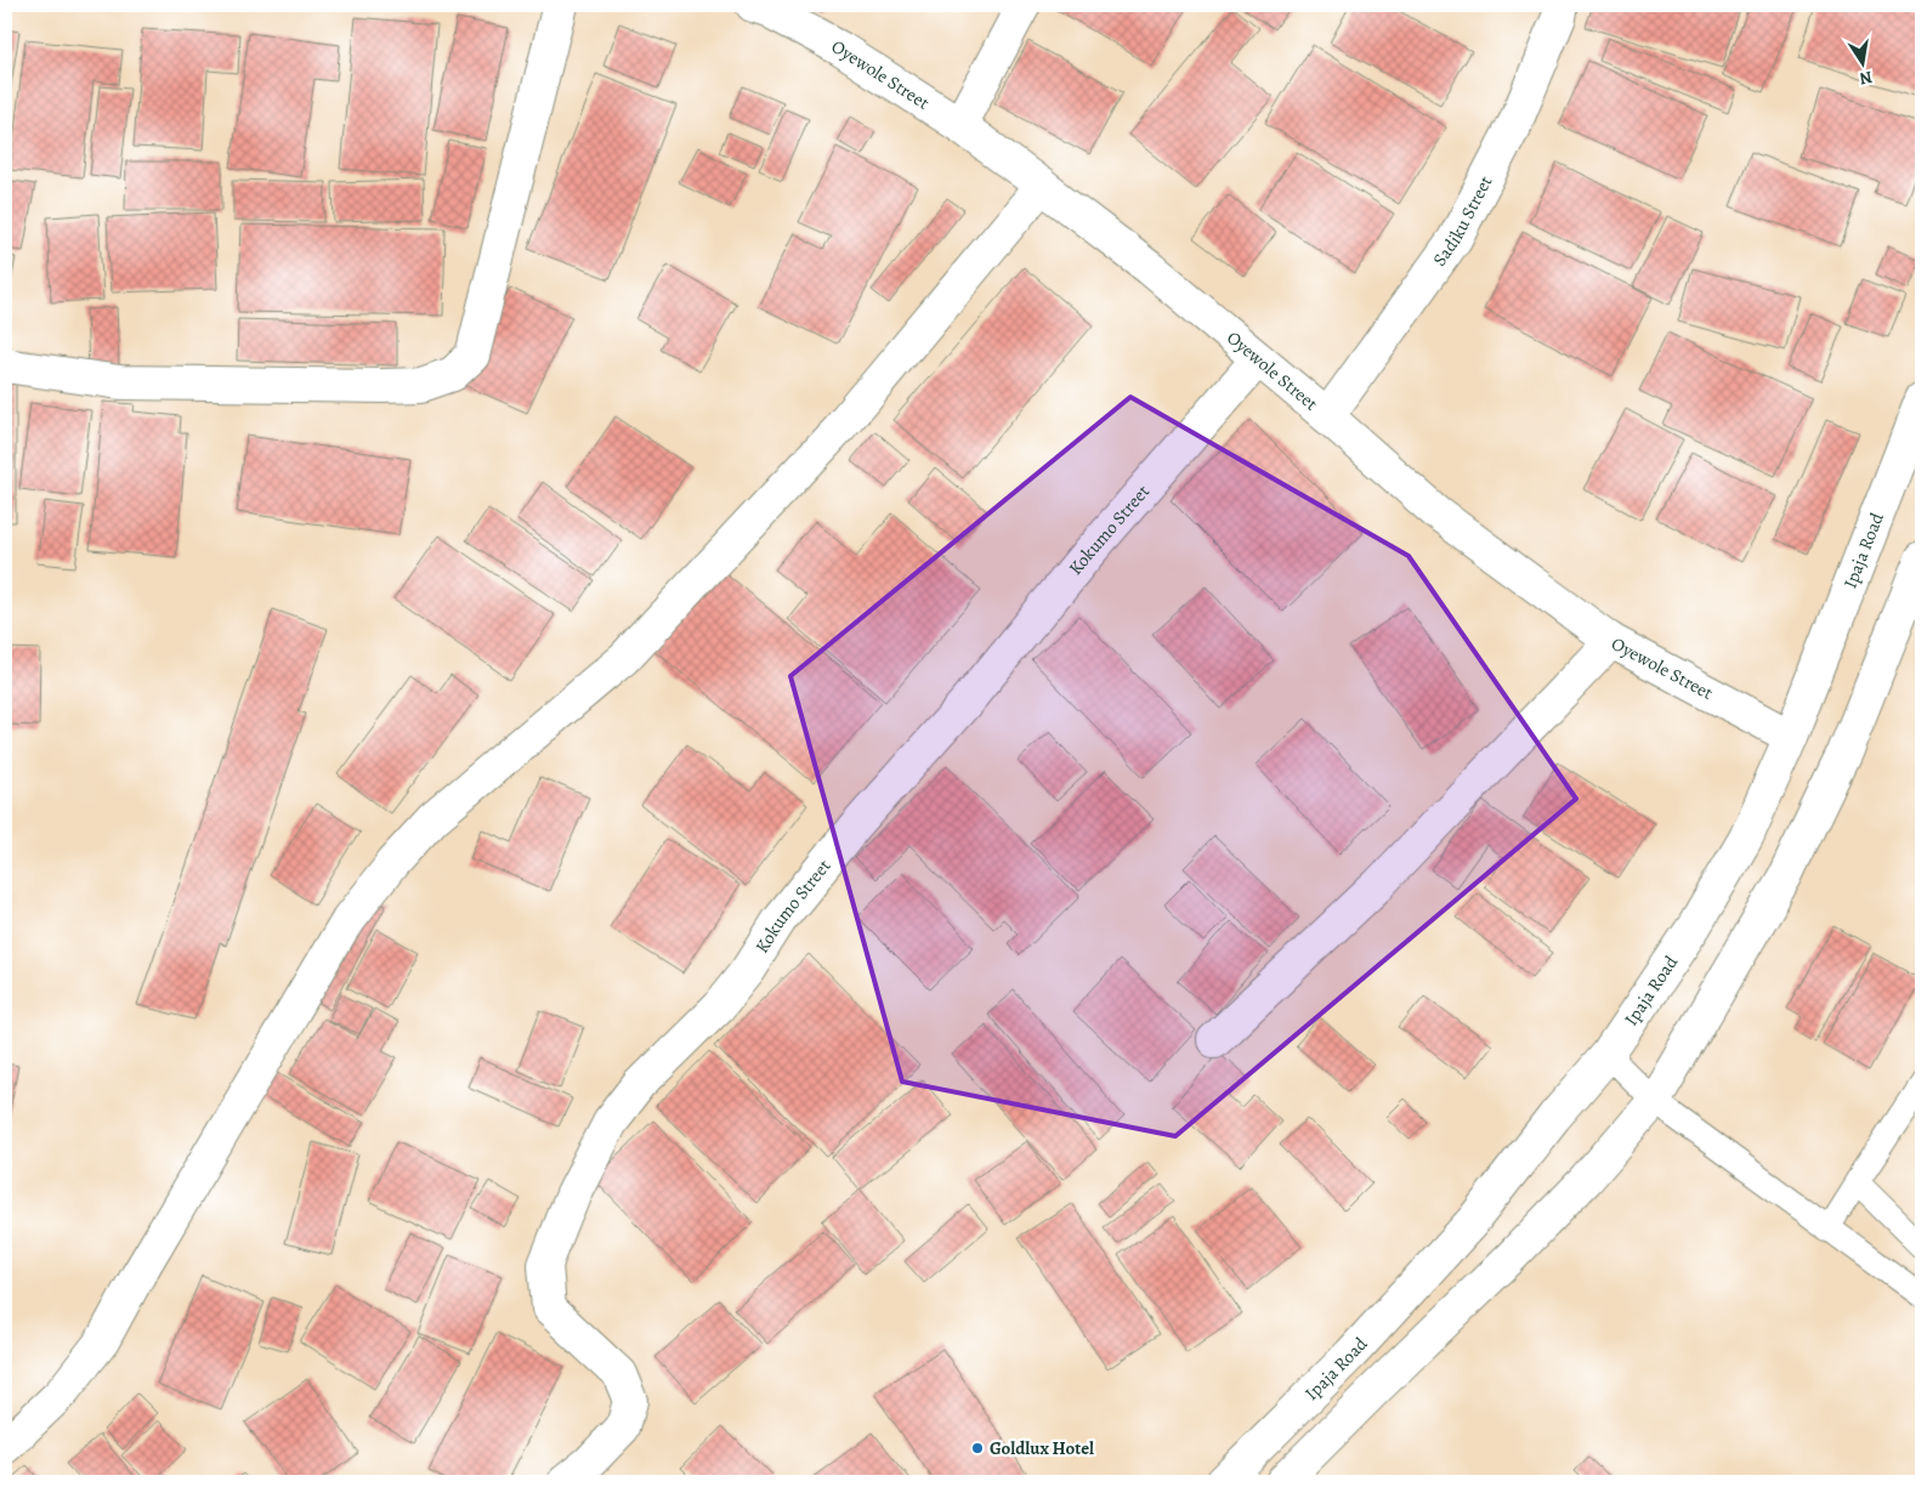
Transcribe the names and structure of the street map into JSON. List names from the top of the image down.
{
  "streets": {
    "street": [
      "Oyewole Street",
      "Sadiku Street",
      "Kokumo Street",
      "Ipaja Road"
    ]
  },
  "crossings": [
    ["Oyewole Street", "Sadiku Street"],
    ["Oyewole Street", "Kokumo Street"],
    ["Oyewole Street", "Ipaja Road"]
  ],
  "places": ["Goldlux Hotel"],
  "north": "bottom"
}
